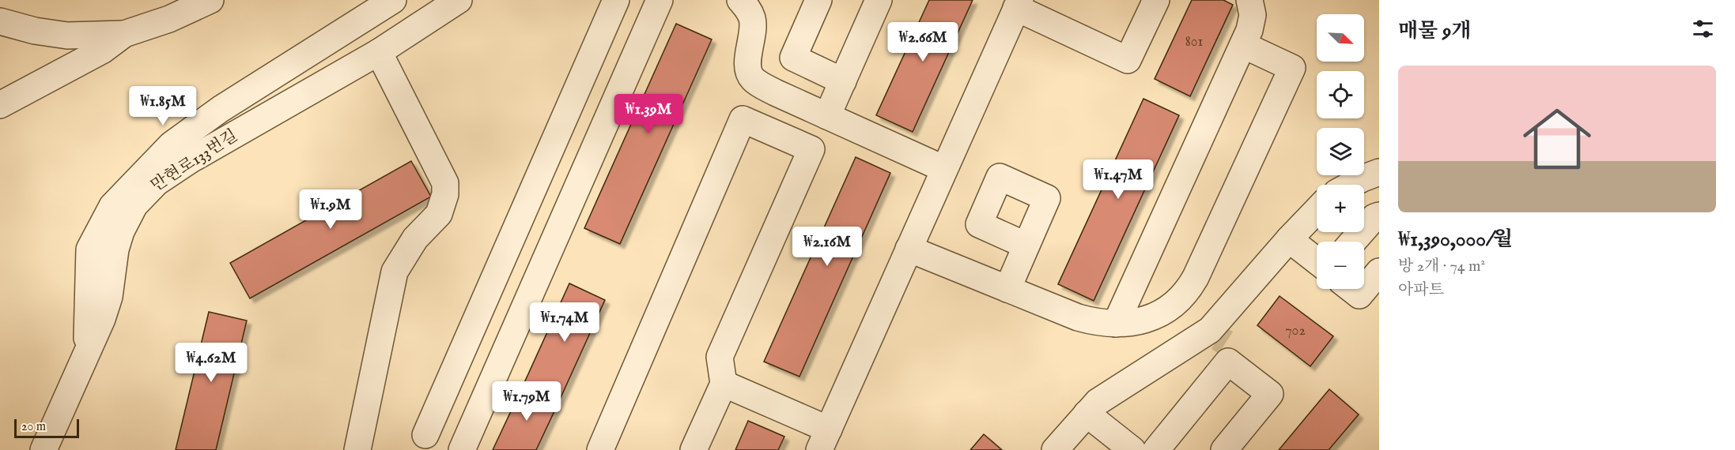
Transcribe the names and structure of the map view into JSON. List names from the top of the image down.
{
  "streets": {
    "street": ["만현로133번길"]
  },
  "house_numbers": ["801", "702"],
  "scale_bar": "20 m",
  "north": "bottom right",
  "page": {
    "heading": "매물 9개",
    "map_buttons": ["+", "−"],
    "price": [
      "₩2.66M",
      "₩1.85M",
      "₩1.39M",
      "₩1.47M",
      "₩1.9M",
      "₩2.16M",
      "₩1.74M",
      "₩4.62M",
      "₩1.79M"
    ],
    "list": [
      {
        "name": "₩1,390,000/월",
        "note": "방 2개 · 74 m² · 아파트"
      }
    ],
    "scale": "20 m"
  }
}
